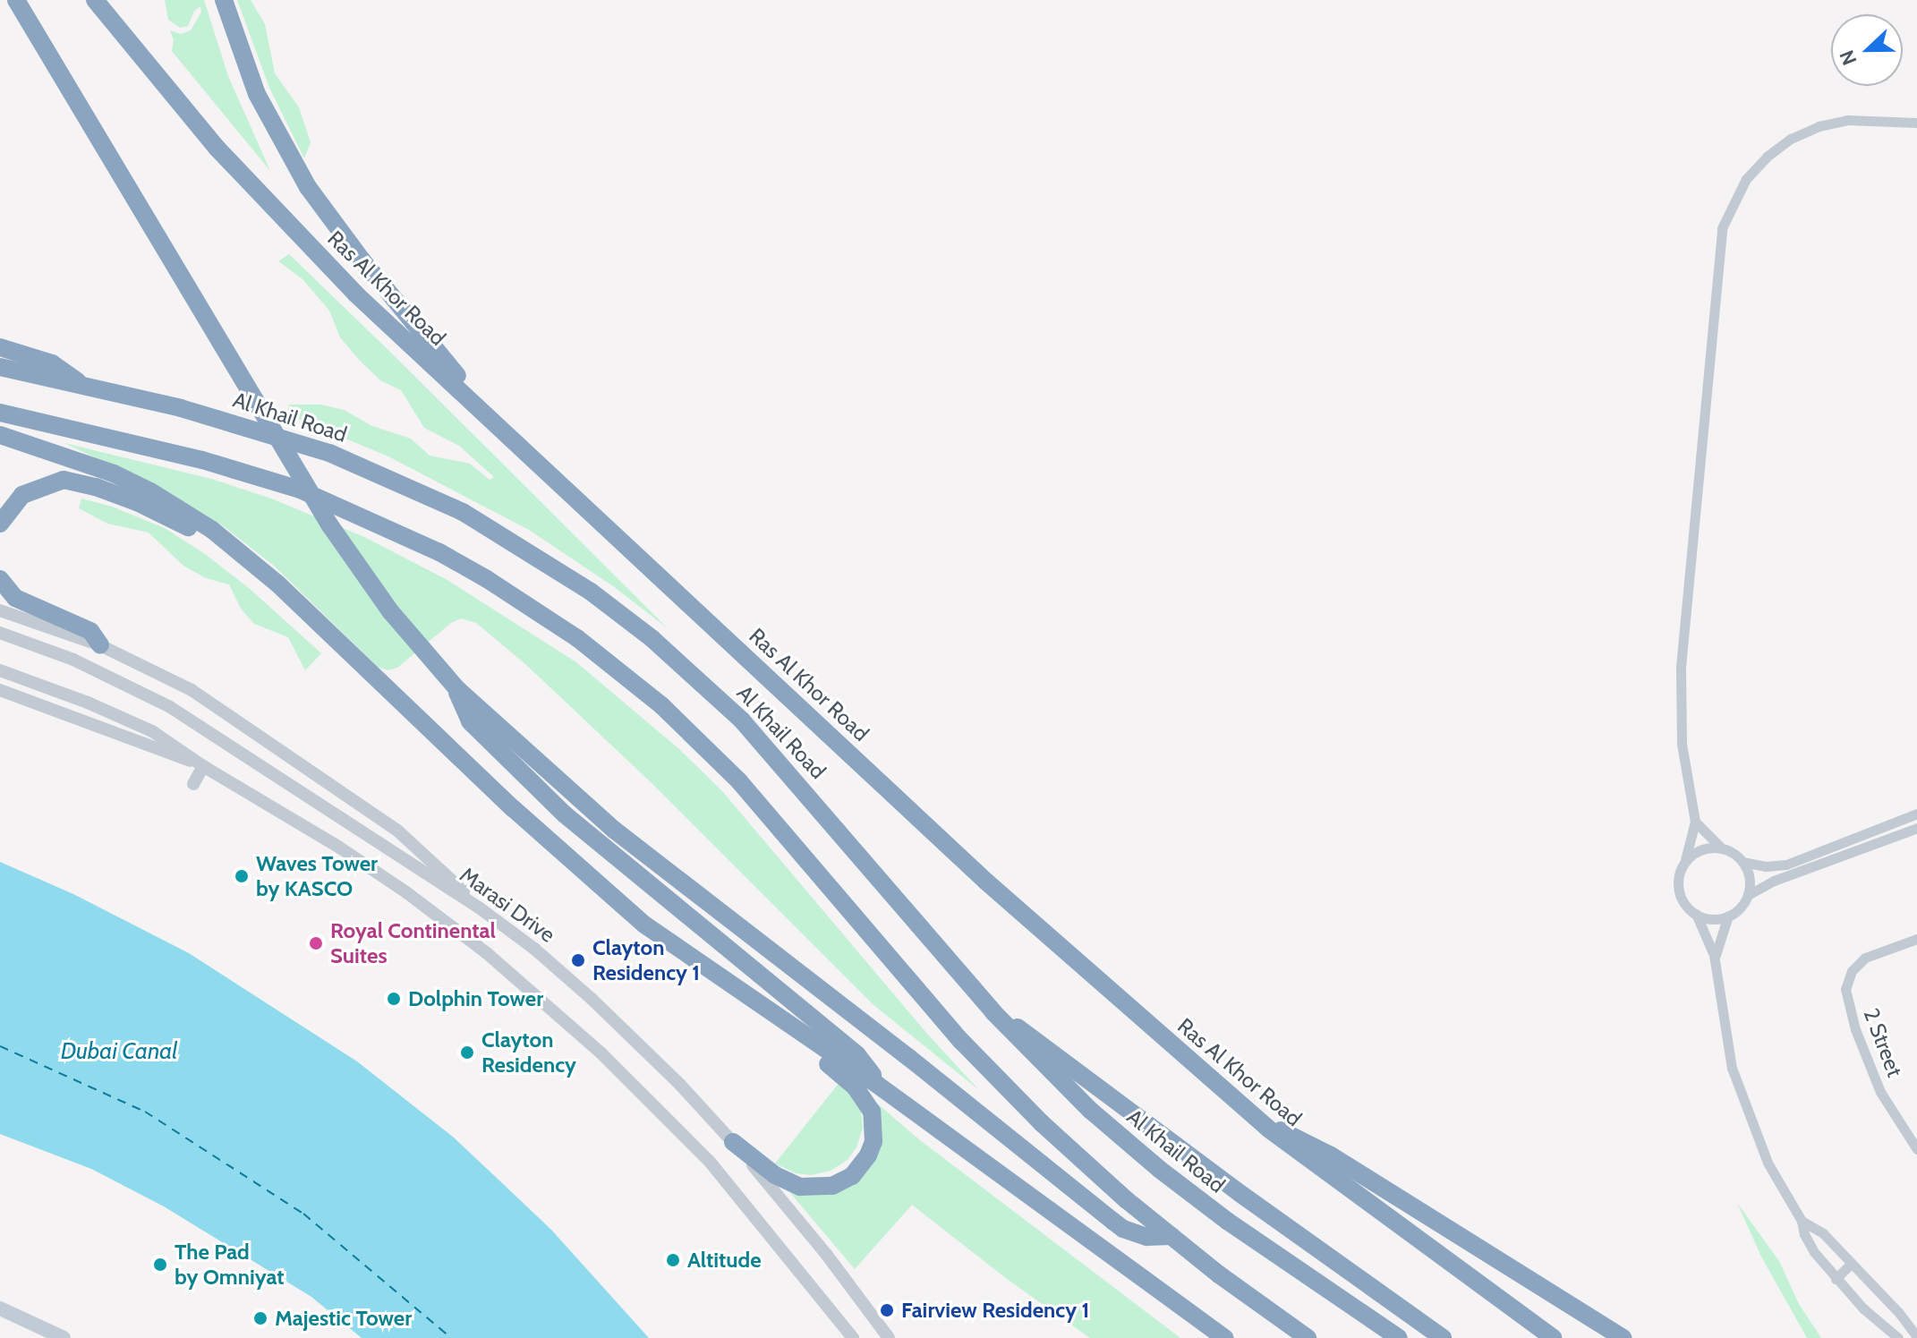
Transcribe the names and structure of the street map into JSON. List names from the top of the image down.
{
  "streets": {
    "highway": ["Ras Al Khor Road", "Al Khail Road"],
    "street": ["Marasi Drive", "2 Street"]
  },
  "water": ["Dubai Canal"],
  "places": [
    "Waves Tower by KASCO",
    "Royal Continental Suites",
    "Clayton Residency 1",
    "Dolphin Tower",
    "Clayton Residency",
    "Altitude",
    "The Pad by Omniyat",
    "Fairview Residency 1",
    "Majestic Tower"
  ],
  "north": "left"
}
